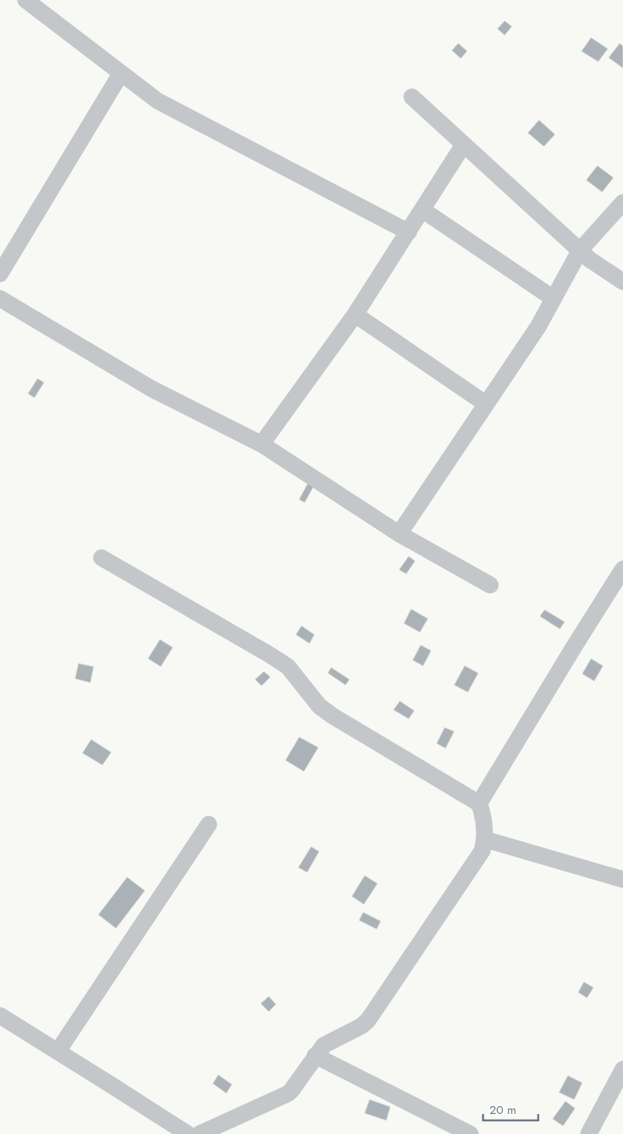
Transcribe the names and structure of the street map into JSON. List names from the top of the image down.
{
  "scale_bar": "20 m"
}
